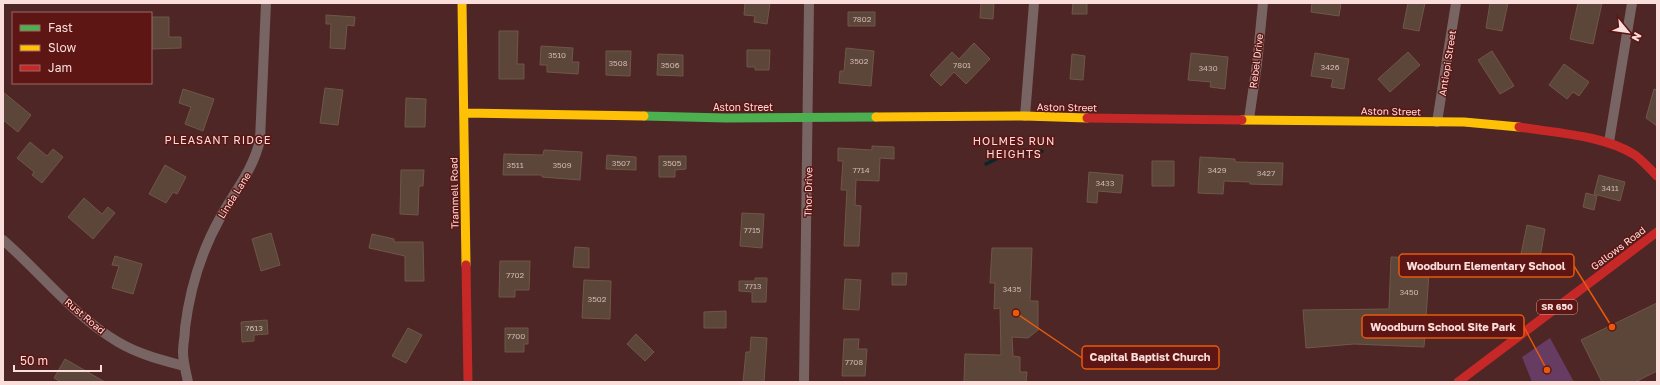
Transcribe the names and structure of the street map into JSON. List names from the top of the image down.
{
  "streets": {
    "street": [
      "Rebel Drive",
      "Antiopi Street",
      "Aston Street",
      "Thor Drive",
      "Trammell Road",
      "Linda Lane",
      "Gallows Road",
      "SR 650",
      "Rust Road"
    ]
  },
  "crossings": [
    ["Rebel Drive", "Aston Street"],
    ["Antiopi Street", "Aston Street"],
    ["Aston Street", "Thor Drive"],
    ["Aston Street", "Trammell Road"],
    ["Linda Lane", "Rust Road"]
  ],
  "districts": ["PLEASANT RIDGE", "HOLMES RUN HEIGHTS"],
  "places": ["Capital Baptist Church", "Woodburn Elementary School", "Woodburn School Site Park"],
  "house_numbers": [
    "7802",
    "3510",
    "3502",
    "3508",
    "3506",
    "7801",
    "3426",
    "3430",
    "3507",
    "3505",
    "3511",
    "3509",
    "7714",
    "3429",
    "3427",
    "3433",
    "3411",
    "7715",
    "7702",
    "7713",
    "3435",
    "3450",
    "3502",
    "7613",
    "7700",
    "7708"
  ],
  "legend": ["Fast", "Slow", "Jam"],
  "scale_bar": "50 m",
  "north": "bottom right"
}
